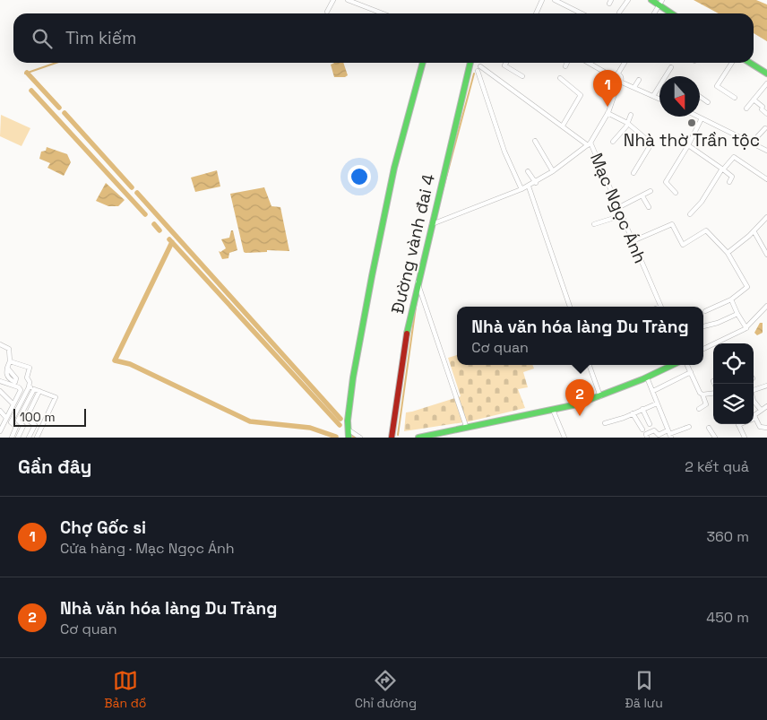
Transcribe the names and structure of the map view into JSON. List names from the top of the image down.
{
  "streets": {
    "main road": ["Đường vành đai 4"],
    "street": ["Mạc Ngọc Ánh"]
  },
  "places": ["Nhà thờ Trần tộc"],
  "scale_bar": "100 m",
  "north": "bottom",
  "page": {
    "search": "Tìm kiếm",
    "pins": ["1", "2"],
    "popup": ["Nhà văn hóa làng Du Tràng", "Cơ quan"],
    "scale": "100 m",
    "heading": ["Gần đây", "2 kết quả"],
    "list": [
      {
        "mark": "1",
        "name": "Chợ Gốc si",
        "note": "Cửa hàng · Mạc Ngọc Ánh",
        "value": "360 m"
      },
      {
        "mark": "2",
        "name": "Nhà văn hóa làng Du Tràng",
        "note": "Cơ quan",
        "value": "450 m"
      }
    ],
    "nav": ["Bản đồ", "Chỉ đường", "Đã lưu"]
  }
}
